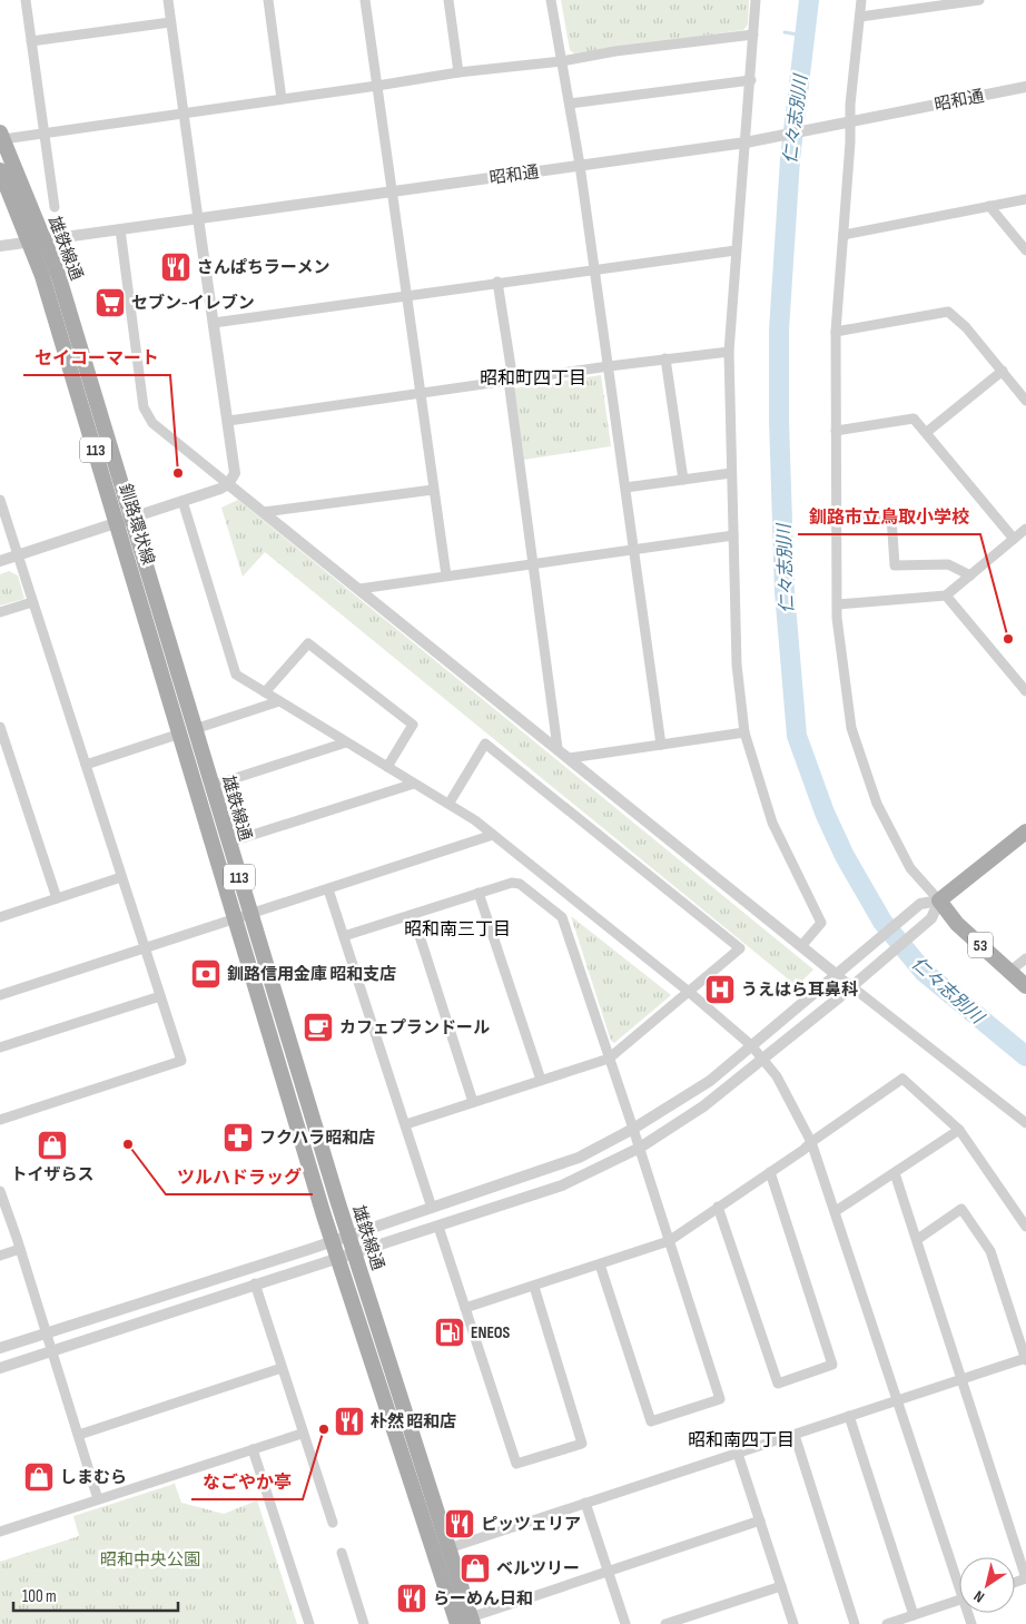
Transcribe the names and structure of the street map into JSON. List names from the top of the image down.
{
  "streets": {
    "main road": ["雄鉄線通", "113", "53"],
    "street": ["昭和通"]
  },
  "crossings": [
    ["昭和通", "雄鉄線通"],
    ["昭和通", "113"],
    ["雄鉄線通", "113"]
  ],
  "districts": ["昭和町四丁目", "昭和南三丁目", "昭和南四丁目"],
  "water": ["仁々志別川"],
  "parks": ["昭和中央公園"],
  "places": {
    "restaurant": [
      "さんぱちラーメン",
      "朴然 昭和店",
      "ピッツェリア",
      "らーめん日和"
    ],
    "supermarket": ["セブン-イレブン"],
    "other": [
      "セイコーマート",
      "釧路市立鳥取小学校",
      "ツルハドラッグ",
      "なごやか亭"
    ],
    "bank": ["釧路信用金庫 昭和支店"],
    "hospital": ["うえはら耳鼻科"],
    "cafe": ["カフェプランドール"],
    "pharmacy": ["フクハラ昭和店"],
    "shop": ["トイザらス", "しまむら", "ベルツリー"],
    "fuel station": ["ENEOS"]
  },
  "scale_bar": "100 m",
  "north": "bottom left"
}
